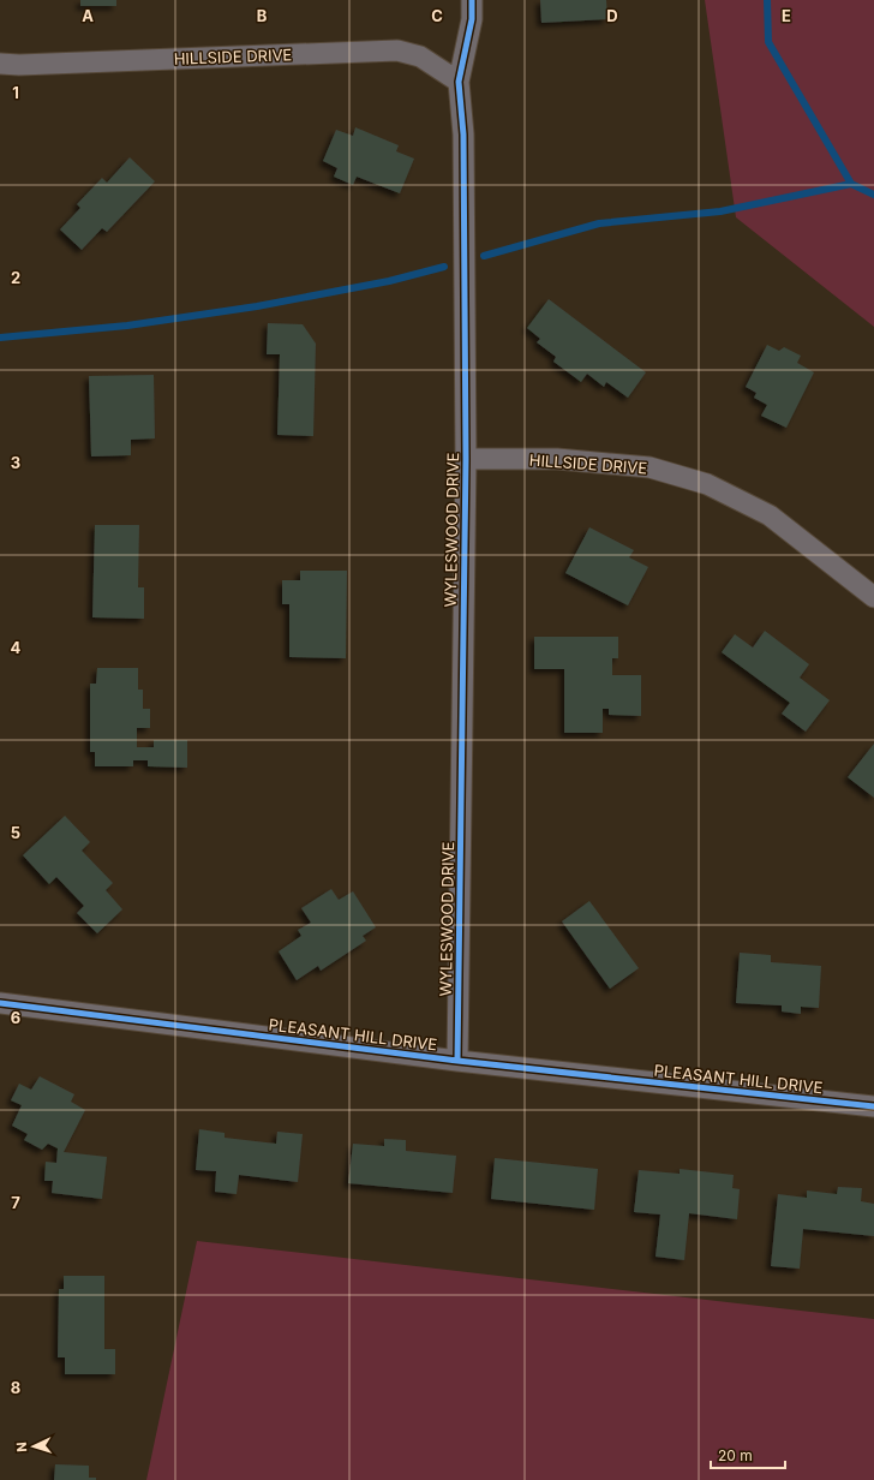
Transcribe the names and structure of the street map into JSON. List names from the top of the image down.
{
  "streets": {
    "street": ["HILLSIDE DRIVE", "WYLESWOOD DRIVE", "PLEASANT HILL DRIVE"]
  },
  "crossings": [
    ["HILLSIDE DRIVE", "WYLESWOOD DRIVE"],
    ["WYLESWOOD DRIVE", "PLEASANT HILL DRIVE"]
  ],
  "scale_bar": "20 m",
  "north": "left",
  "grid": {
    "columns": [
      "A",
      "B",
      "C",
      "D",
      "E"
    ],
    "rows": [
      "1",
      "2",
      "3",
      "4",
      "5",
      "6",
      "7",
      "8"
    ]
  }
}
